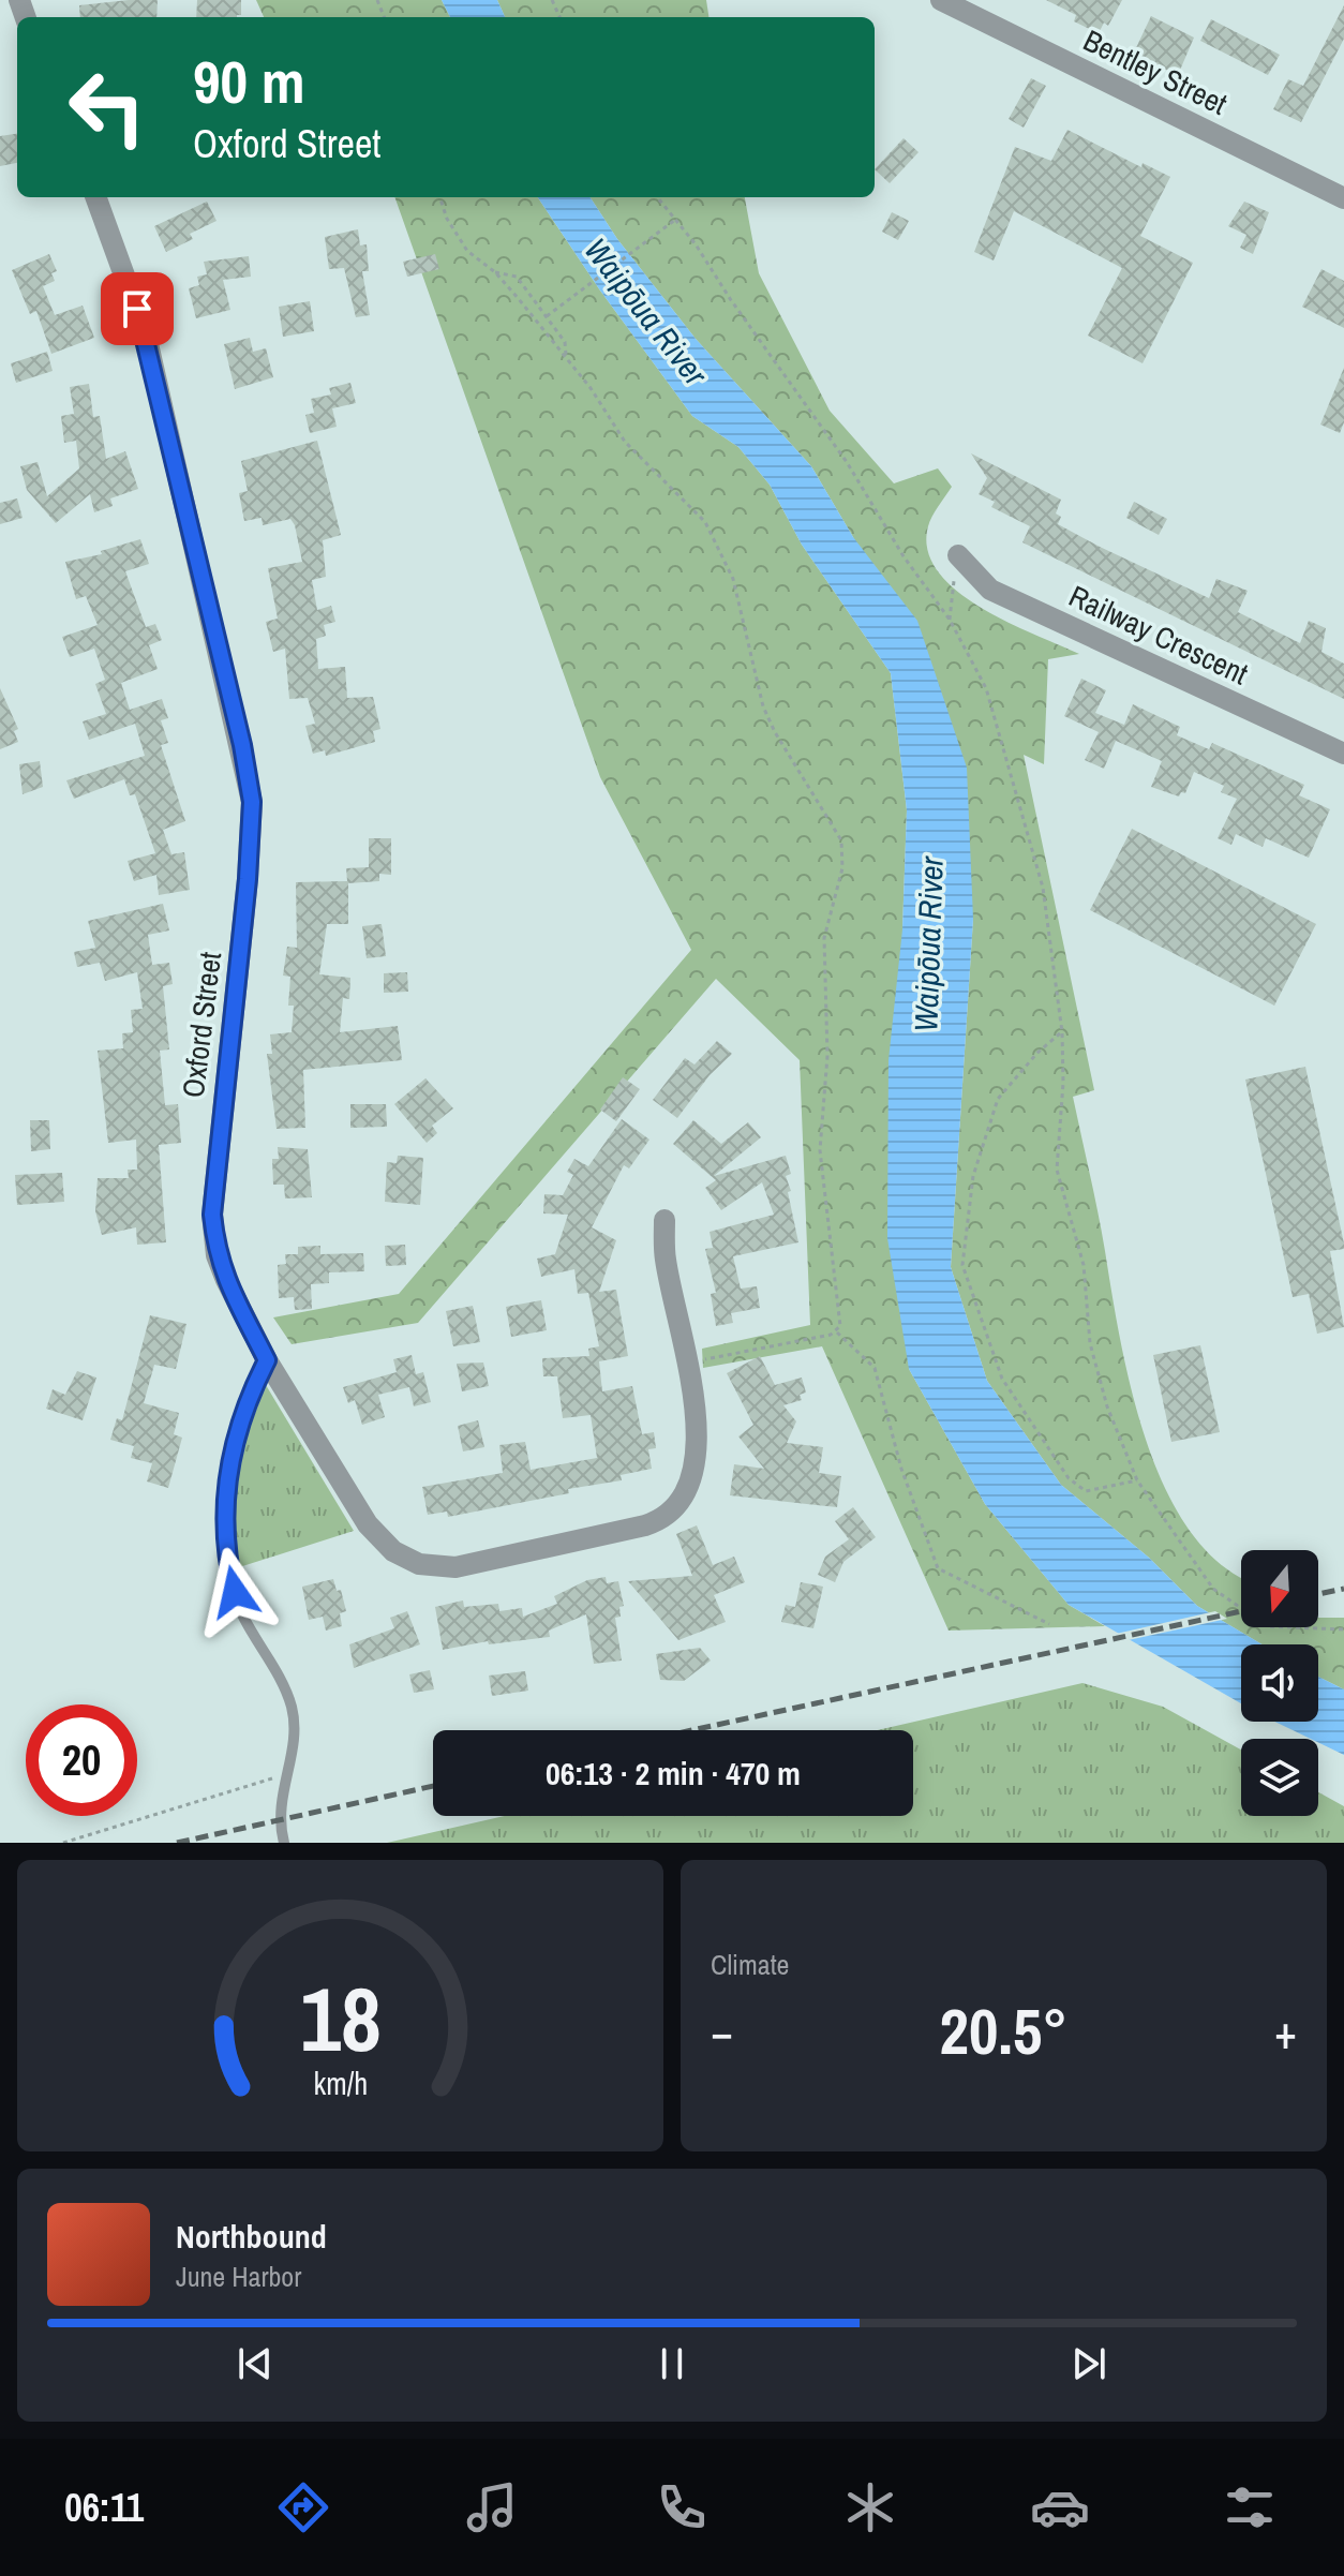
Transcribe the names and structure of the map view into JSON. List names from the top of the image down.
{
  "streets": {
    "street": ["Bentley Street", "Railway Crescent", "Oxford Street"]
  },
  "water": ["Waipōua River"],
  "north": "bottom",
  "page": {
    "turn": ["90 m", "Oxford Street"],
    "limit": "20",
    "trip": "06:13 · 2 min · 470 m",
    "tile": "Climate",
    "heat": ["−", "20.5°", "+"],
    "song": ["Northbound", "June Harbor"],
    "tabs": "06:11",
    "gauge": ["18", "km/h"]
  }
}
